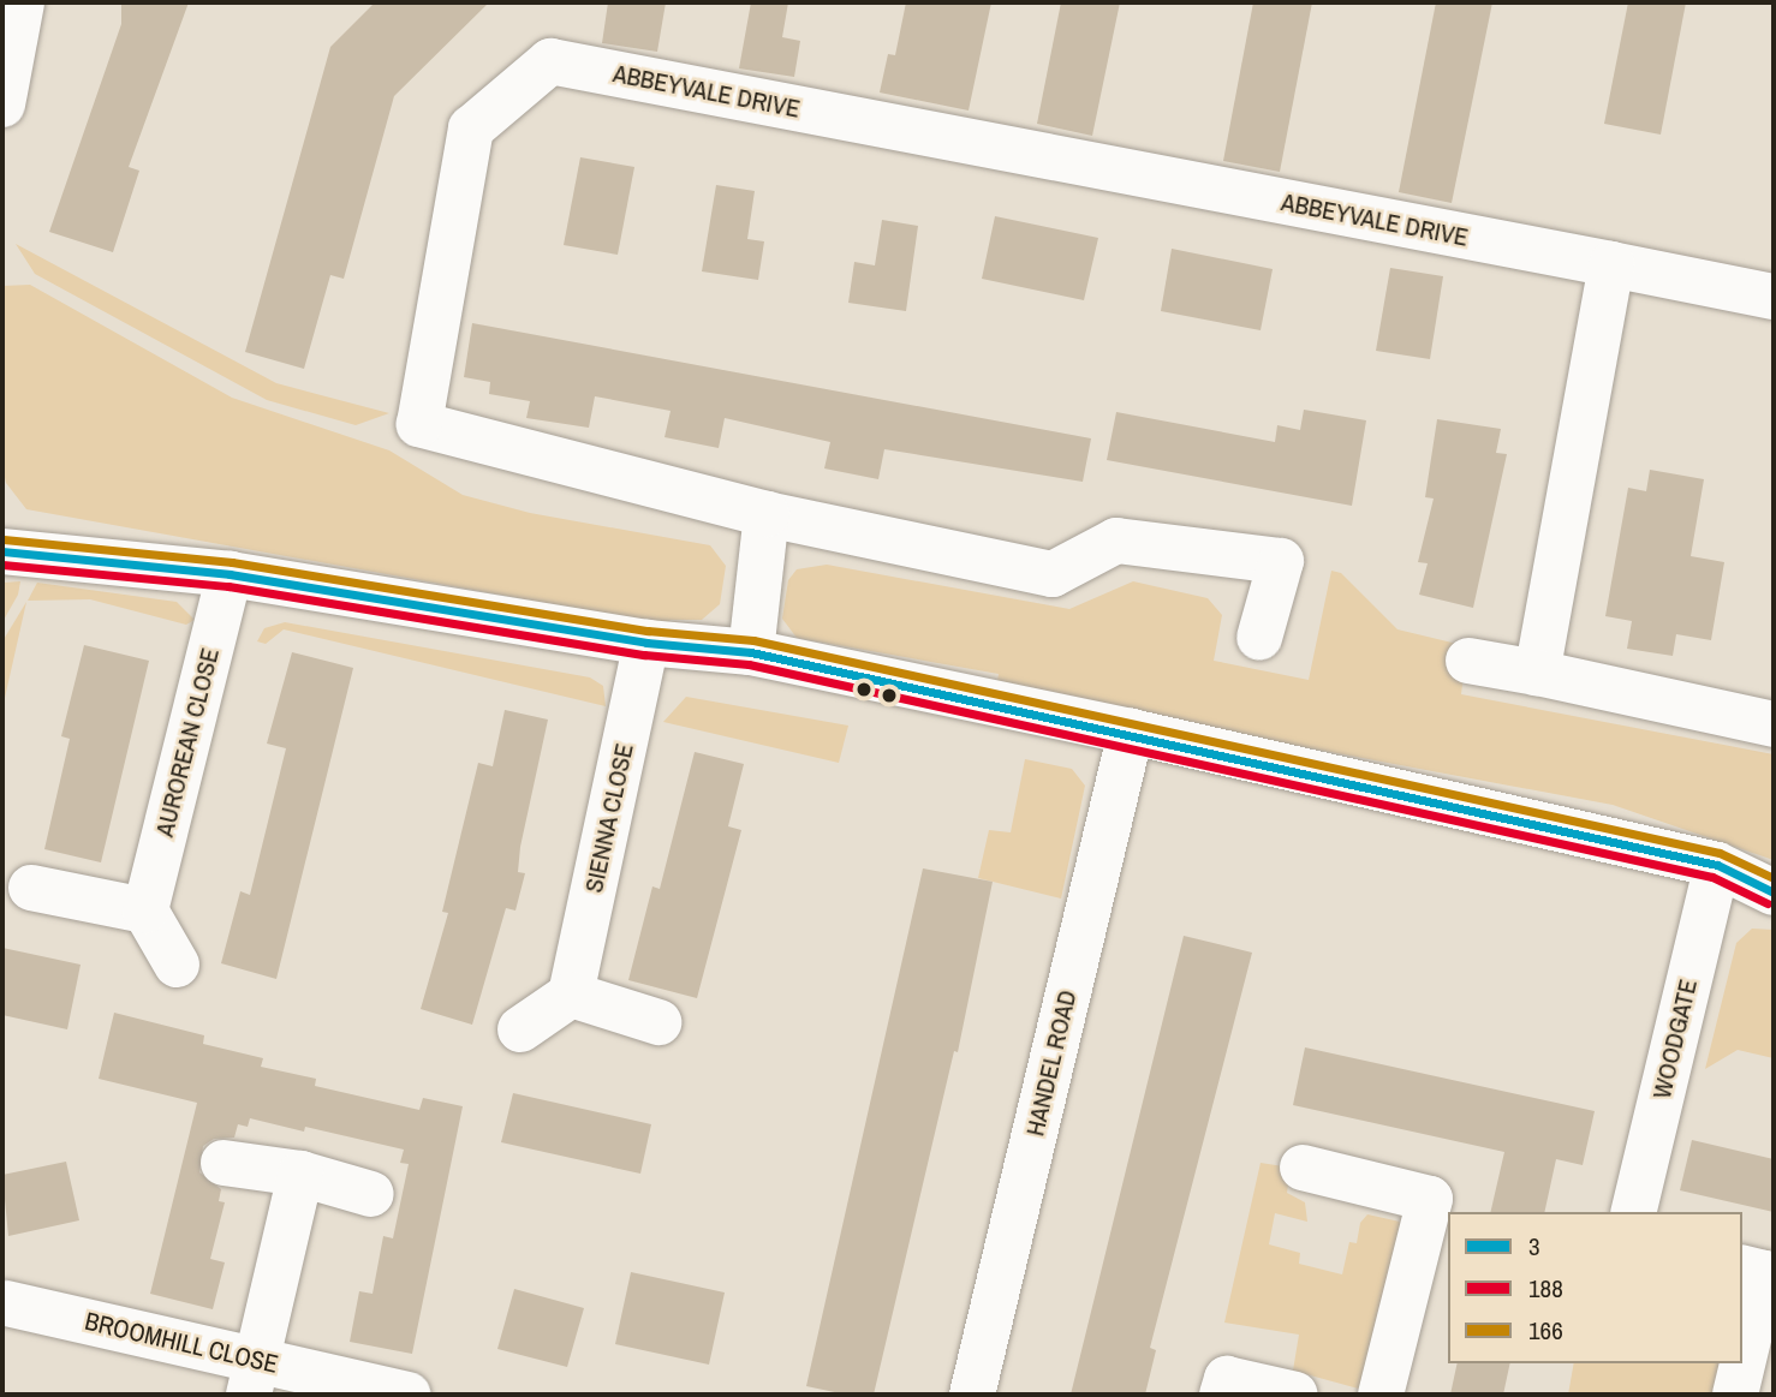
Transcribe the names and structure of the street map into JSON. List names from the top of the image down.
{
  "streets": {
    "street": [
      "ABBEYVALE DRIVE",
      "AUROREAN CLOSE",
      "SIENNA CLOSE",
      "WOODGATE",
      "HANDEL ROAD",
      "BROOMHILL CLOSE"
    ]
  },
  "lines": ["transit line 166", "transit line 3", "transit line 188"],
  "legend": ["3", "188", "166"]
}
